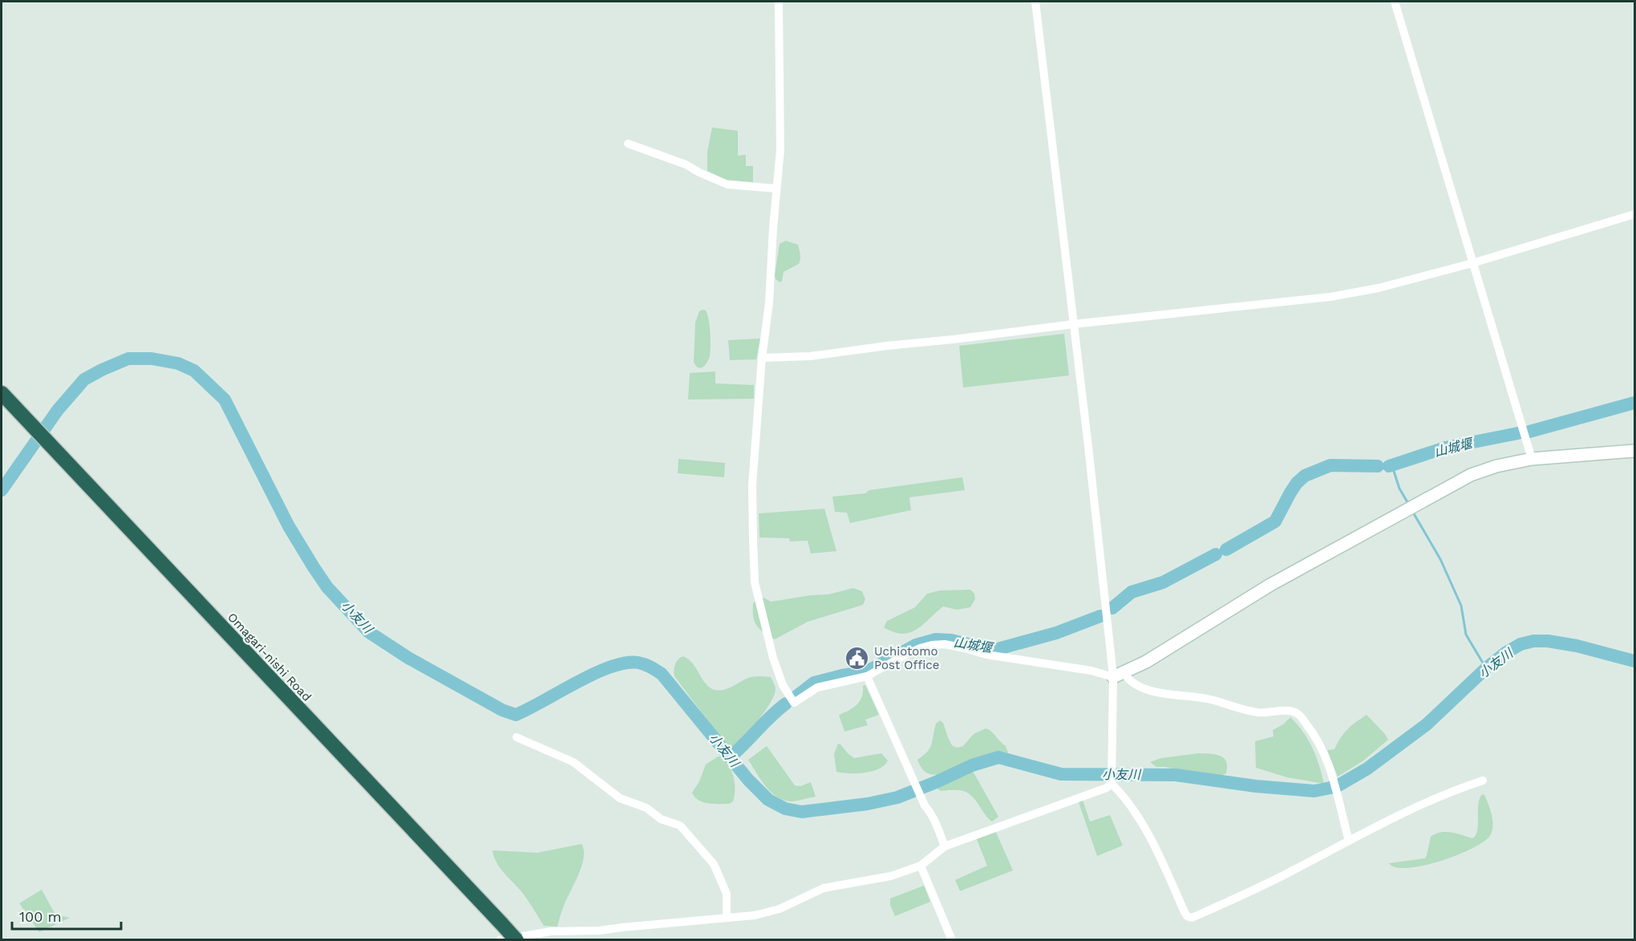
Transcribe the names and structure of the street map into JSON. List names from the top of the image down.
{
  "streets": {
    "highway": ["Omagari-nishi Road"]
  },
  "water": ["山城堰", "小友川"],
  "places": {
    "public building": ["Uchiotomo Post Office"]
  },
  "scale_bar": "100 m"
}
